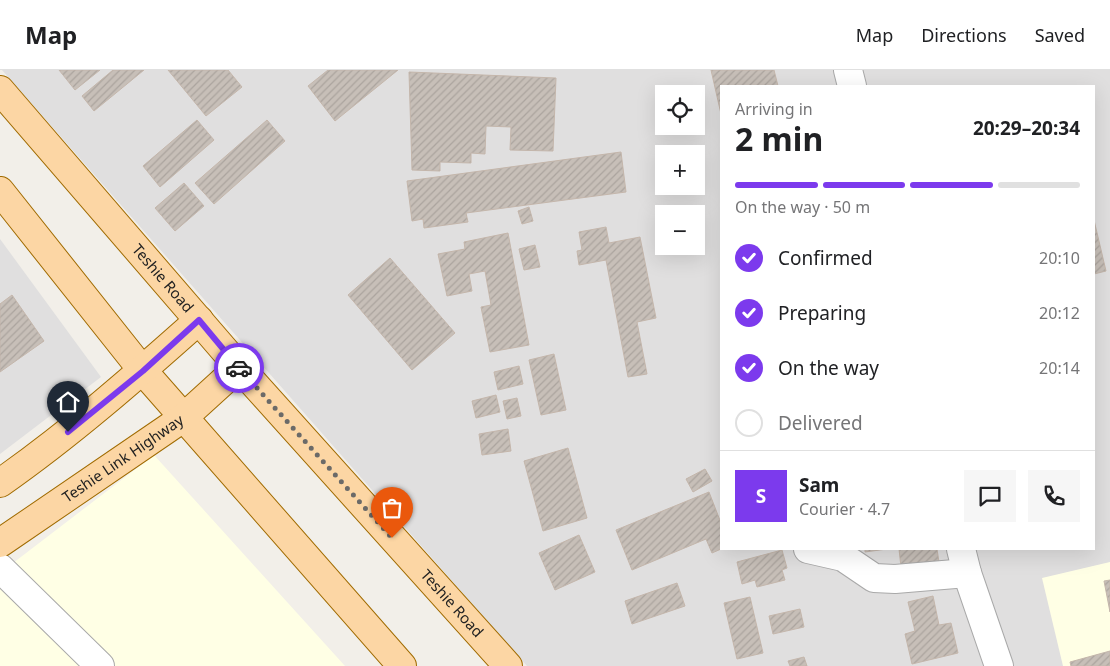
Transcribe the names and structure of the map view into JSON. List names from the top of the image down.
{
  "streets": {
    "main road": ["Teshie Road", "Teshie Link Highway"]
  },
  "crossings": [
    ["Teshie Road", "Teshie Link Highway"]
  ],
  "page": {
    "header": "Map",
    "nav": ["Map", "Directions", "Saved"],
    "map_buttons": ["+", "−"],
    "heading": ["2 min", "Arriving in", "20:29–20:34"],
    "panel": ["Sam", "Courier · 4.7"],
    "bar": "On the way · 50 m",
    "list": [
      ["Confirmed", "20:10"],
      ["Preparing", "20:12"],
      ["On the way", "20:14"],
      "Delivered"
    ],
    "round": "S"
  }
}
